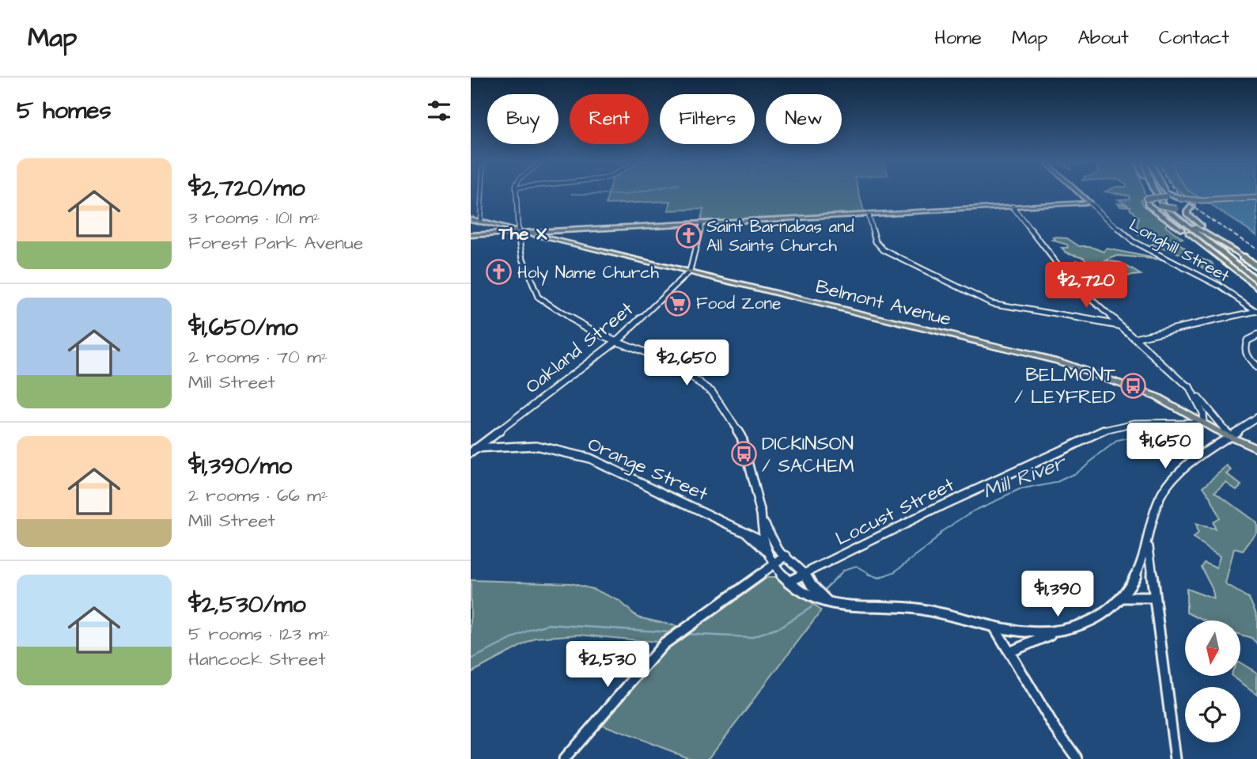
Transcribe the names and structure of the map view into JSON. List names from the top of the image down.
{
  "streets": {
    "main road": ["Longhill Street", "Belmont Avenue", "Locust Street"],
    "street": ["Oakland Street", "Orange Street"]
  },
  "crossings": [
    ["Belmont Avenue", "Oakland Street"],
    ["Belmont Avenue", "Locust Street"],
    ["Oakland Street", "Orange Street"]
  ],
  "districts": ["The X"],
  "water": ["Mill River"],
  "places": {
    "church": ["Saint Barnabas and All Saints Church", "Holy Name Church"],
    "supermarket": ["Food Zone"],
    "bus stop": ["BELMONT / LEYFRED", "DICKINSON / SACHEM"]
  },
  "north": "bottom",
  "page": {
    "header": "Map",
    "nav": [
      "Home",
      "Map",
      "About",
      "Contact"
    ],
    "heading": "5 homes",
    "chip": [
      "Buy",
      "Rent",
      "Filters",
      "New"
    ],
    "list": [
      {
        "name": "$2,720/mo",
        "note": "3 rooms · 101 m² · Forest Park Avenue"
      },
      {
        "name": "$1,650/mo",
        "note": "2 rooms · 70 m² · Mill Street"
      },
      {
        "name": "$1,390/mo",
        "note": "2 rooms · 66 m² · Mill Street"
      },
      {
        "name": "$2,530/mo",
        "note": "5 rooms · 123 m² · Hancock Street"
      }
    ],
    "price": [
      "$2,720",
      "$2,650",
      "$1,650",
      "$1,390",
      "$2,530"
    ]
  }
}
